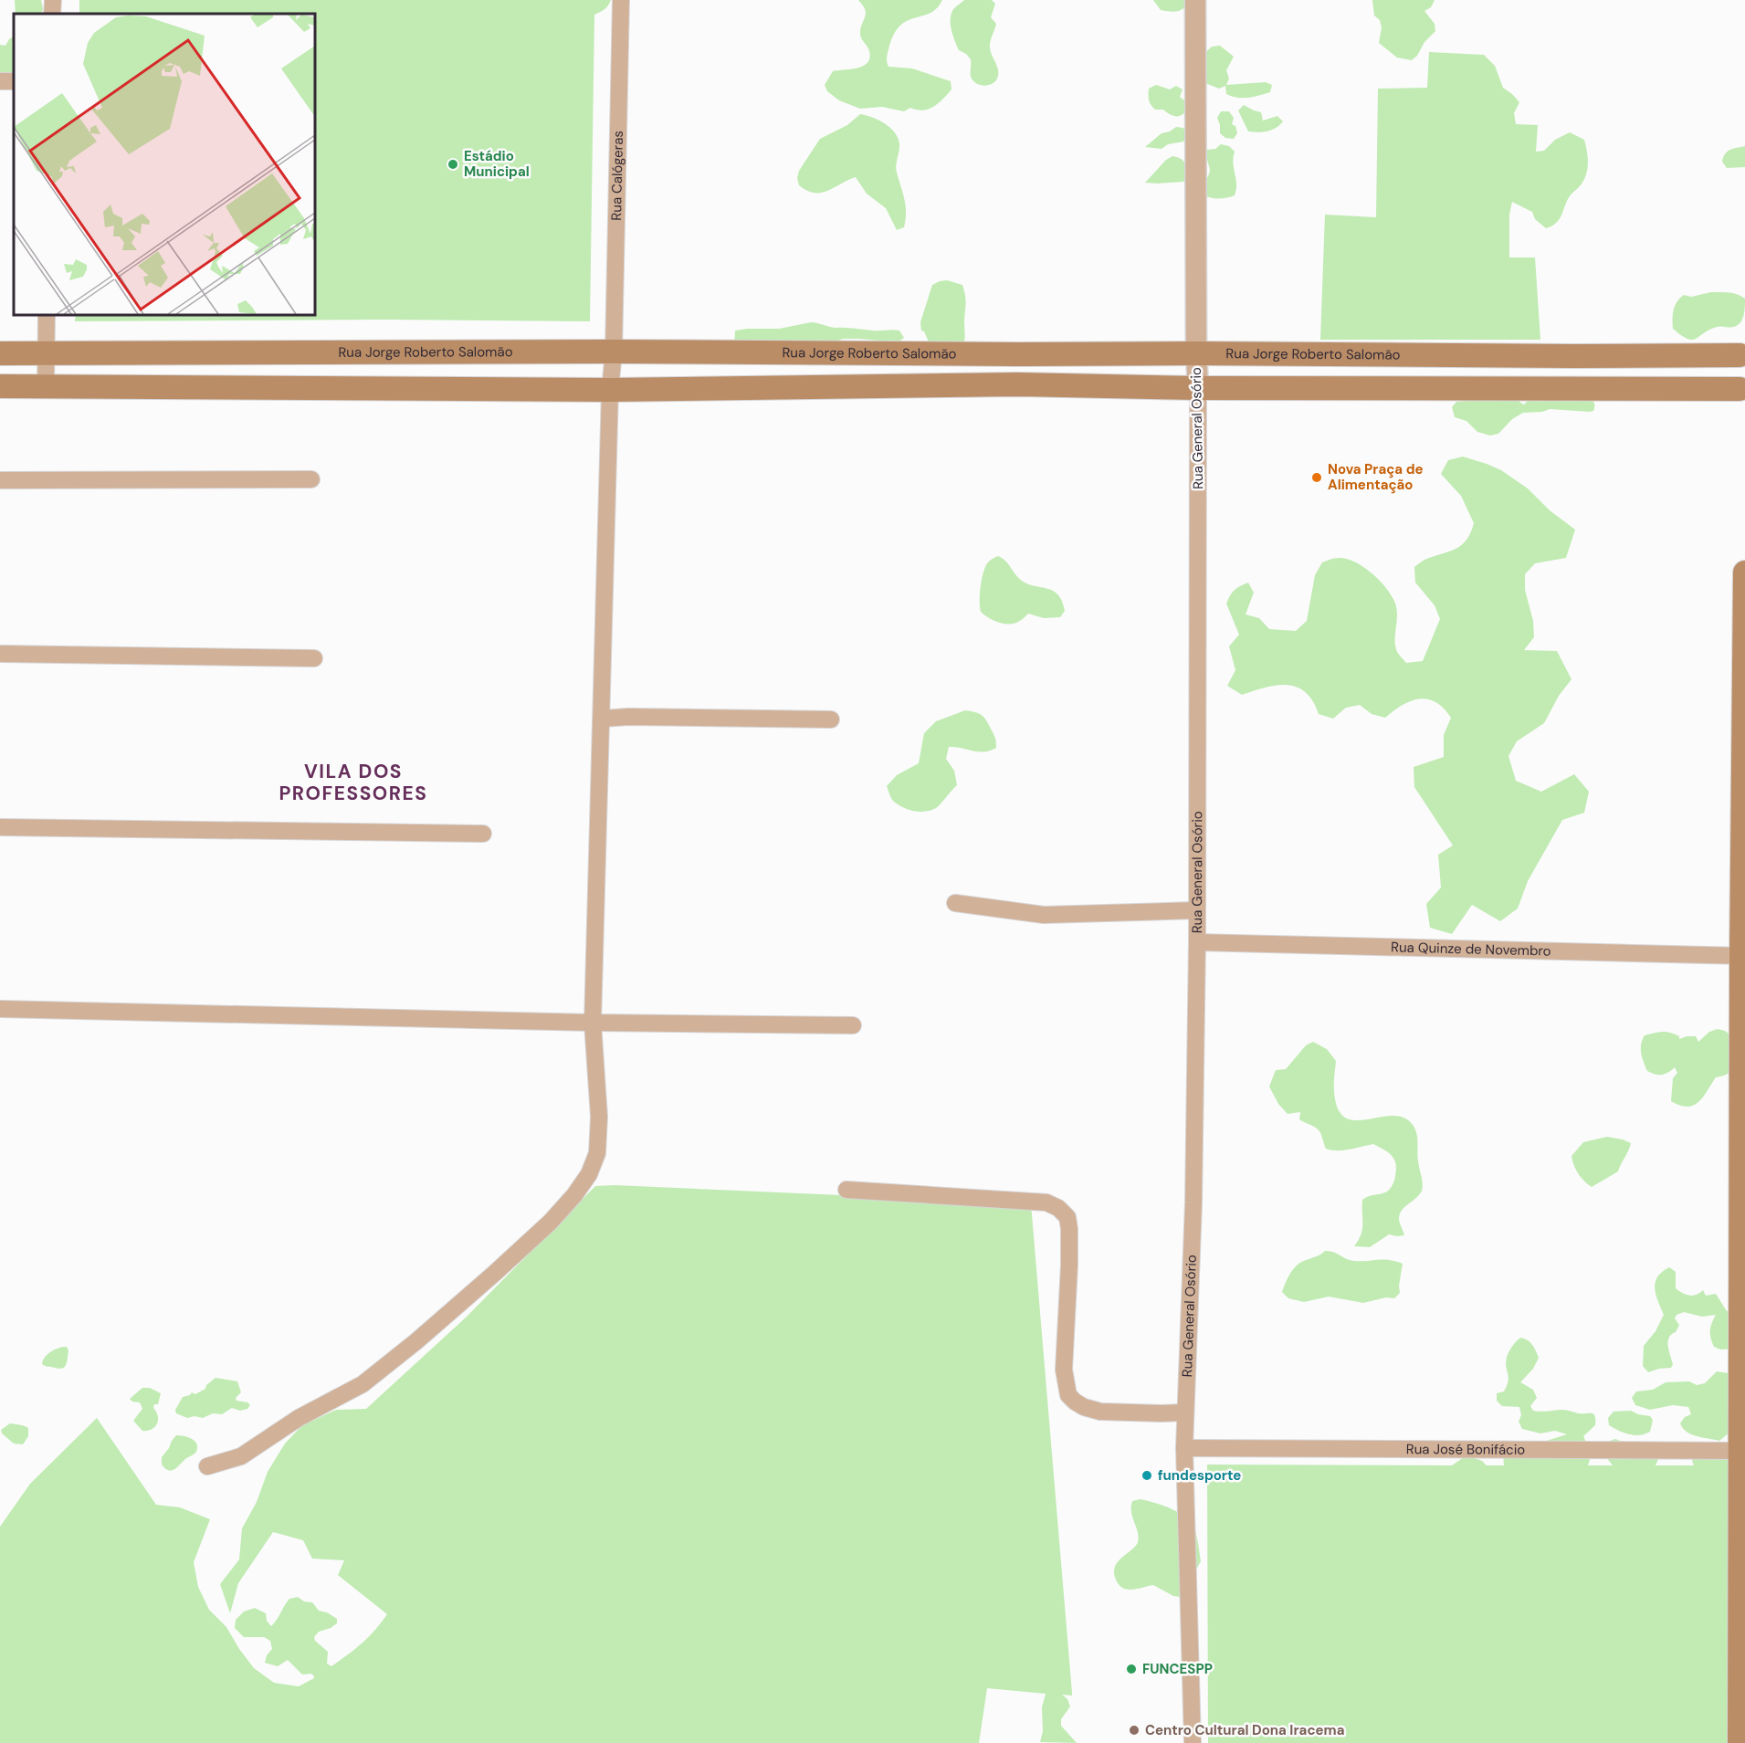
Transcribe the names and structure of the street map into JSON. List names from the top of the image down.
{
  "streets": {
    "main road": ["Rua Jorge Roberto Salomão"],
    "street": [
      "Rua Calógeras",
      "Rua General Osório",
      "Rua Quinze de Novembro",
      "Rua José Bonifácio"
    ]
  },
  "crossings": [
    ["Rua Calógeras", "Rua Jorge Roberto Salomão"],
    ["Rua Jorge Roberto Salomão", "Rua General Osório"],
    ["Rua General Osório", "Rua Quinze de Novembro"],
    ["Rua General Osório", "Rua José Bonifácio"]
  ],
  "districts": ["VILA DOS PROFESSORES"],
  "places": [
    "Estádio Municipal",
    "Nova Praça de Alimentação",
    "fundesporte",
    "FUNCESPP",
    "Centro Cultural Dona Iracema"
  ]
}
